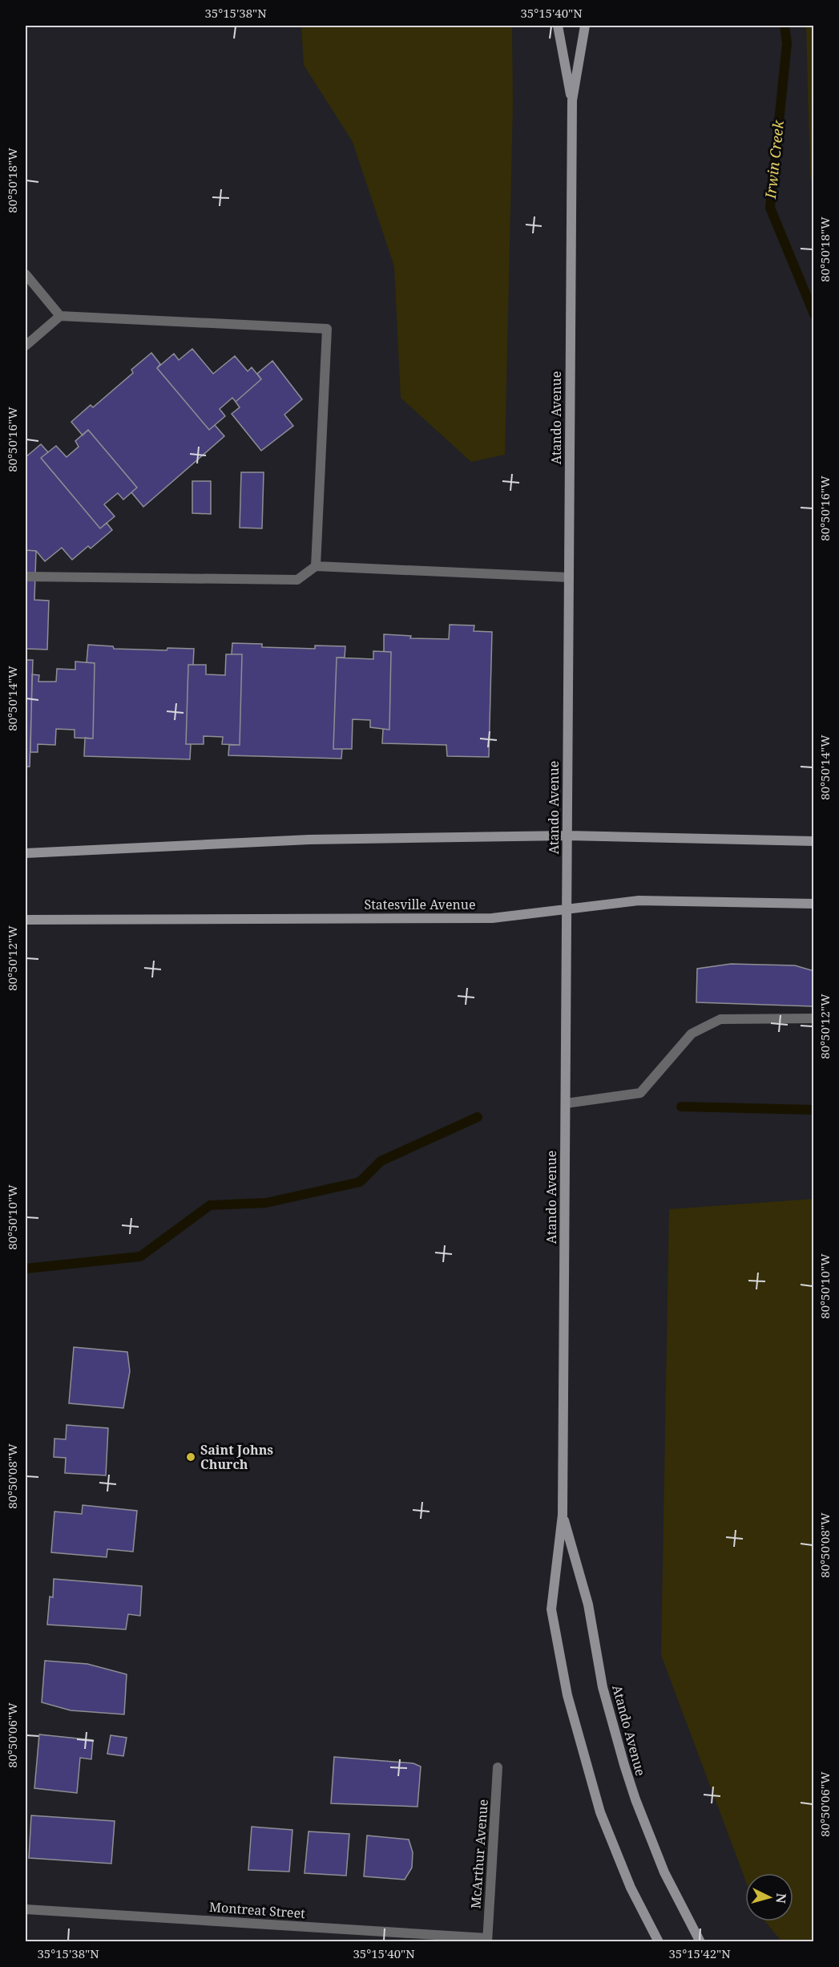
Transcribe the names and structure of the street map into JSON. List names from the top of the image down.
{
  "streets": {
    "main road": ["Atando Avenue", "Statesville Avenue"],
    "street": ["McArthur Avenue", "Montreat Street"]
  },
  "crossings": [
    ["Atando Avenue", "Statesville Avenue"],
    ["McArthur Avenue", "Montreat Street"]
  ],
  "water": ["Irwin Creek"],
  "places": ["Saint Johns Church"],
  "north": "right",
  "coordinates": [
    "35°15'38\"N",
    "35°15'40\"N",
    "80°50'18\"W",
    "80°50'16\"W",
    "80°50'14\"W",
    "80°50'12\"W",
    "80°50'10\"W",
    "80°50'08\"W",
    "80°50'06\"W",
    "35°15'42\"N"
  ]
}
